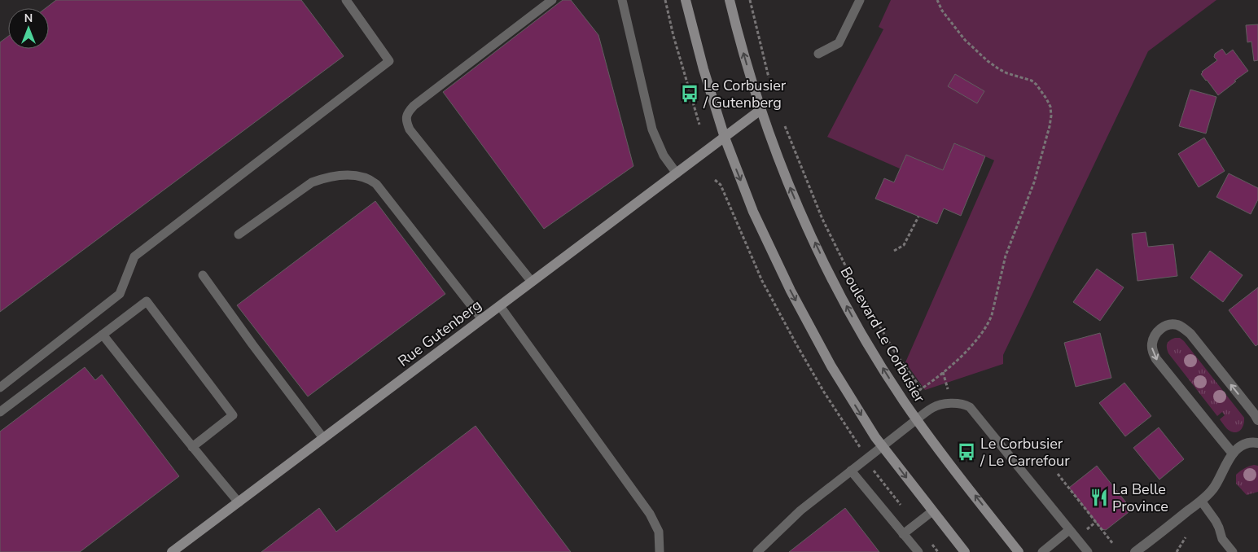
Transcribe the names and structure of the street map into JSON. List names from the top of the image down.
{
  "streets": {
    "street": ["Rue Gutenberg", "Boulevard Le Corbusier"]
  },
  "places": {
    "bus stop": ["Le Corbusier / Gutenberg", "Le Corbusier / Le Carrefour"],
    "restaurant": ["La Belle Province"]
  },
  "north": "top"
}
